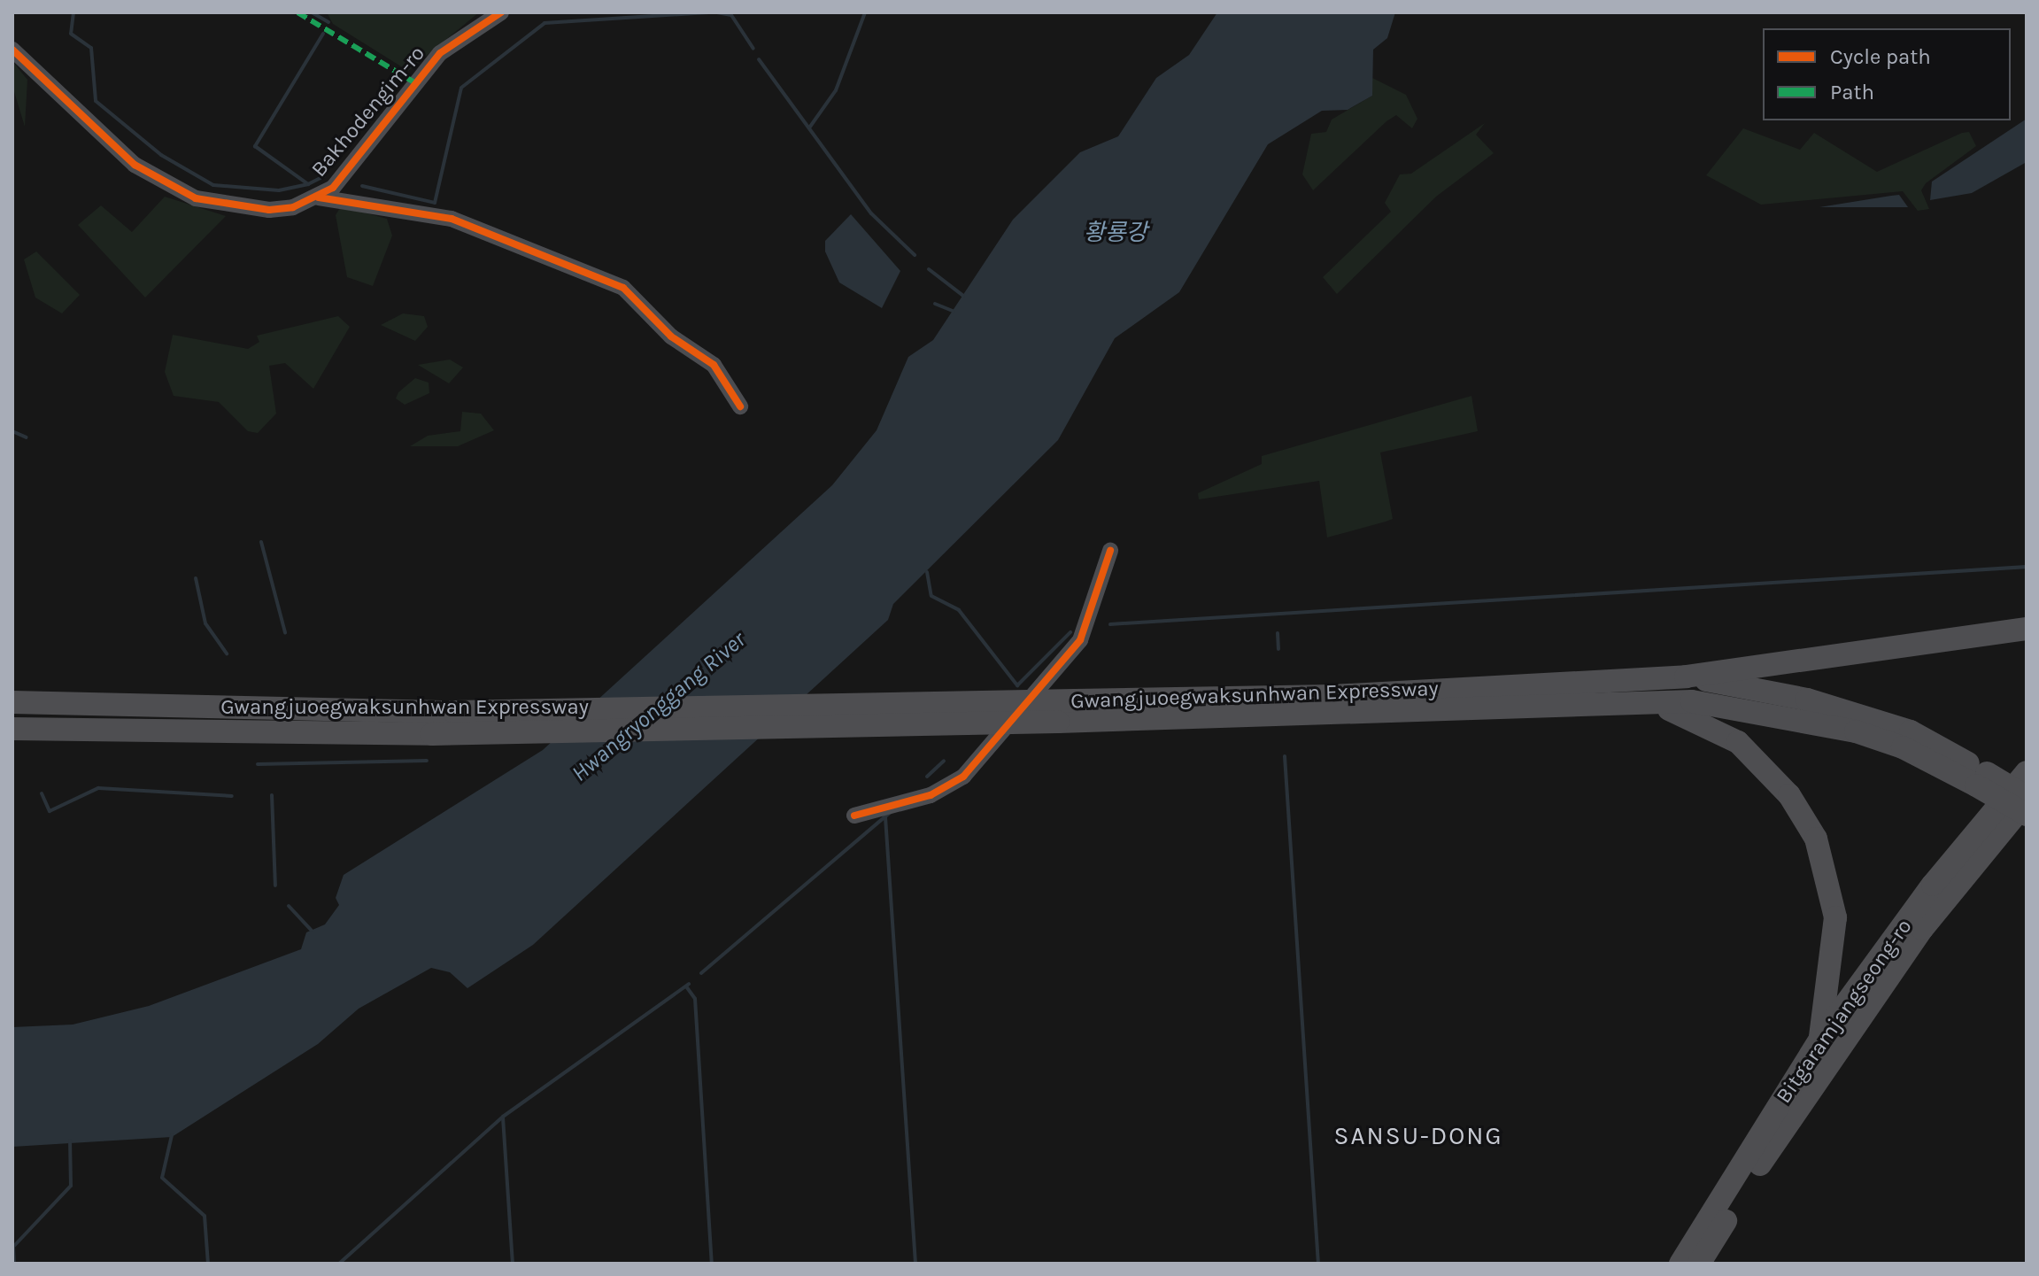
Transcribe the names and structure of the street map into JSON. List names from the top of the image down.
{
  "streets": {
    "highway": ["Gwangjuoegwaksunhwan Expressway", "Bitgaramjangseong-ro"],
    "street": ["Bakhodengim-ro"]
  },
  "districts": ["SANSU-DONG"],
  "water": ["황룡강", "Hwangryonggang River"],
  "legend": ["Cycle path", "Path"]
}
